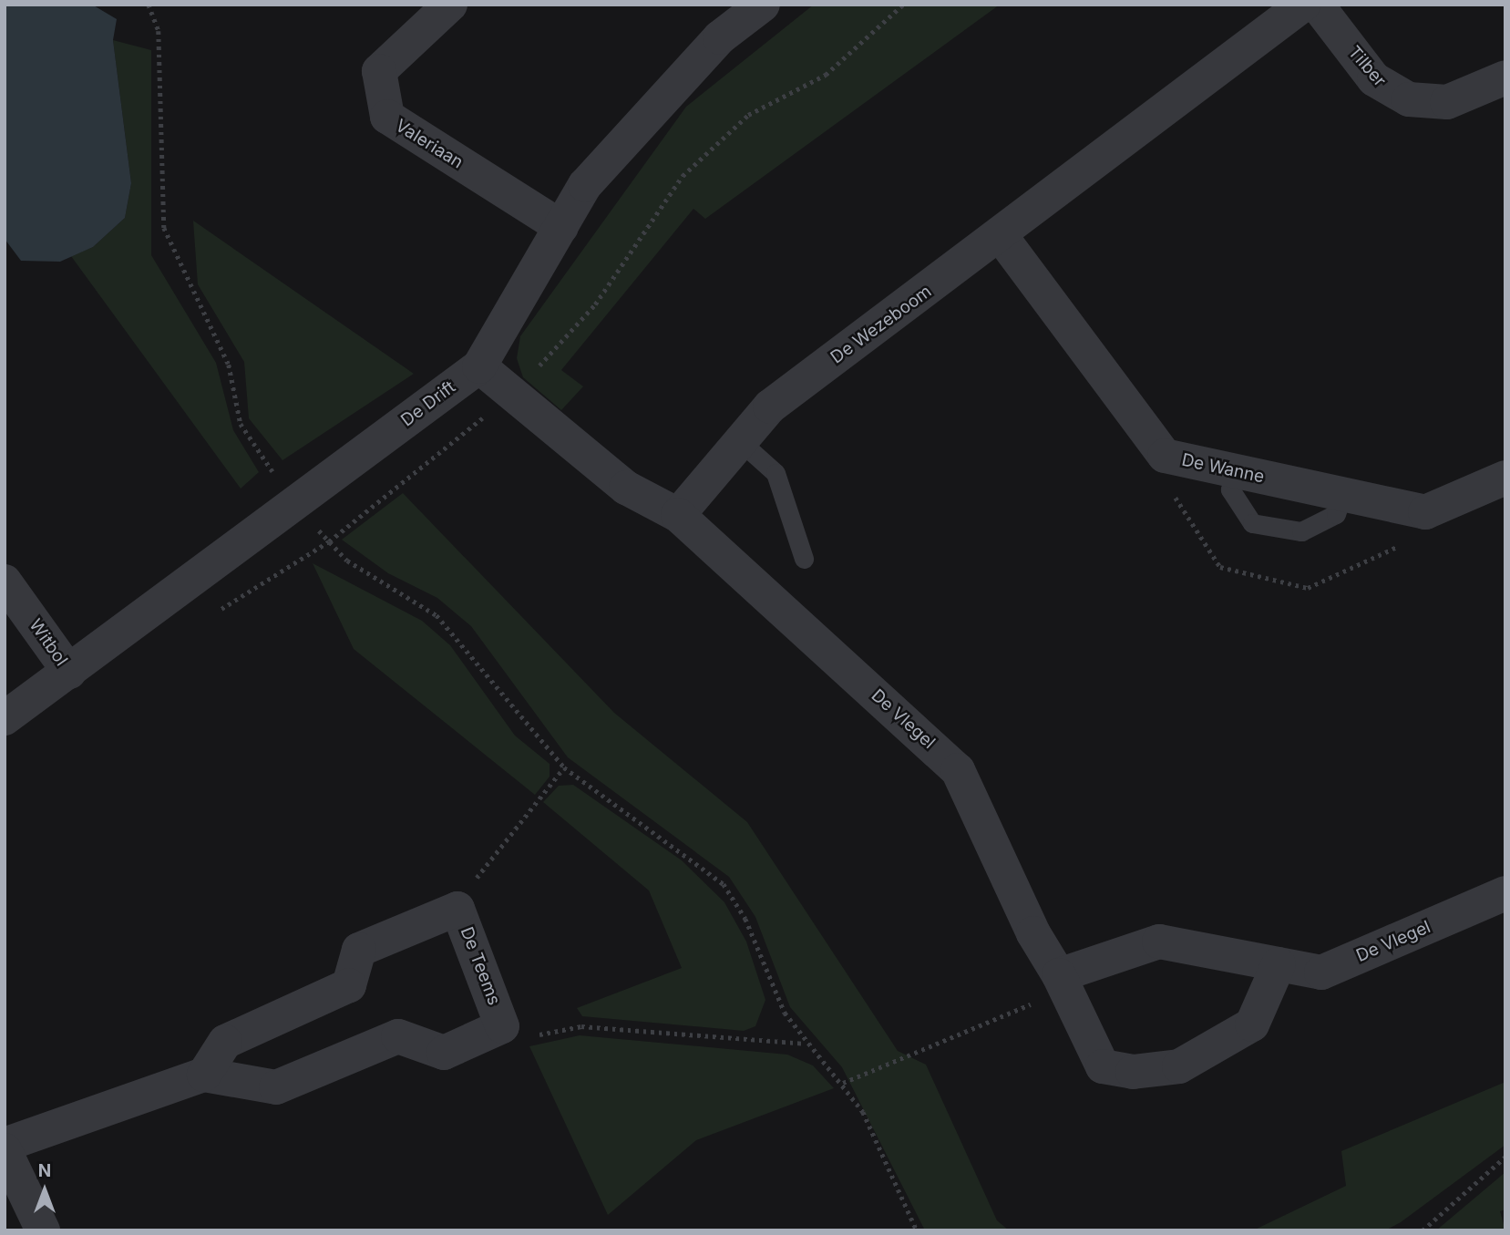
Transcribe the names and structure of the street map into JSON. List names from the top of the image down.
{
  "streets": {
    "street": [
      "Tilber",
      "Valeriaan",
      "De Wezeboom",
      "De Drift",
      "De Wanne",
      "Witbol",
      "De Vlegel",
      "De Teems"
    ]
  },
  "crossings": [
    ["Valeriaan", "De Drift"],
    ["De Wezeboom", "De Wanne"],
    ["De Wezeboom", "De Vlegel"],
    ["De Drift", "Witbol"]
  ],
  "north": "top"
}
